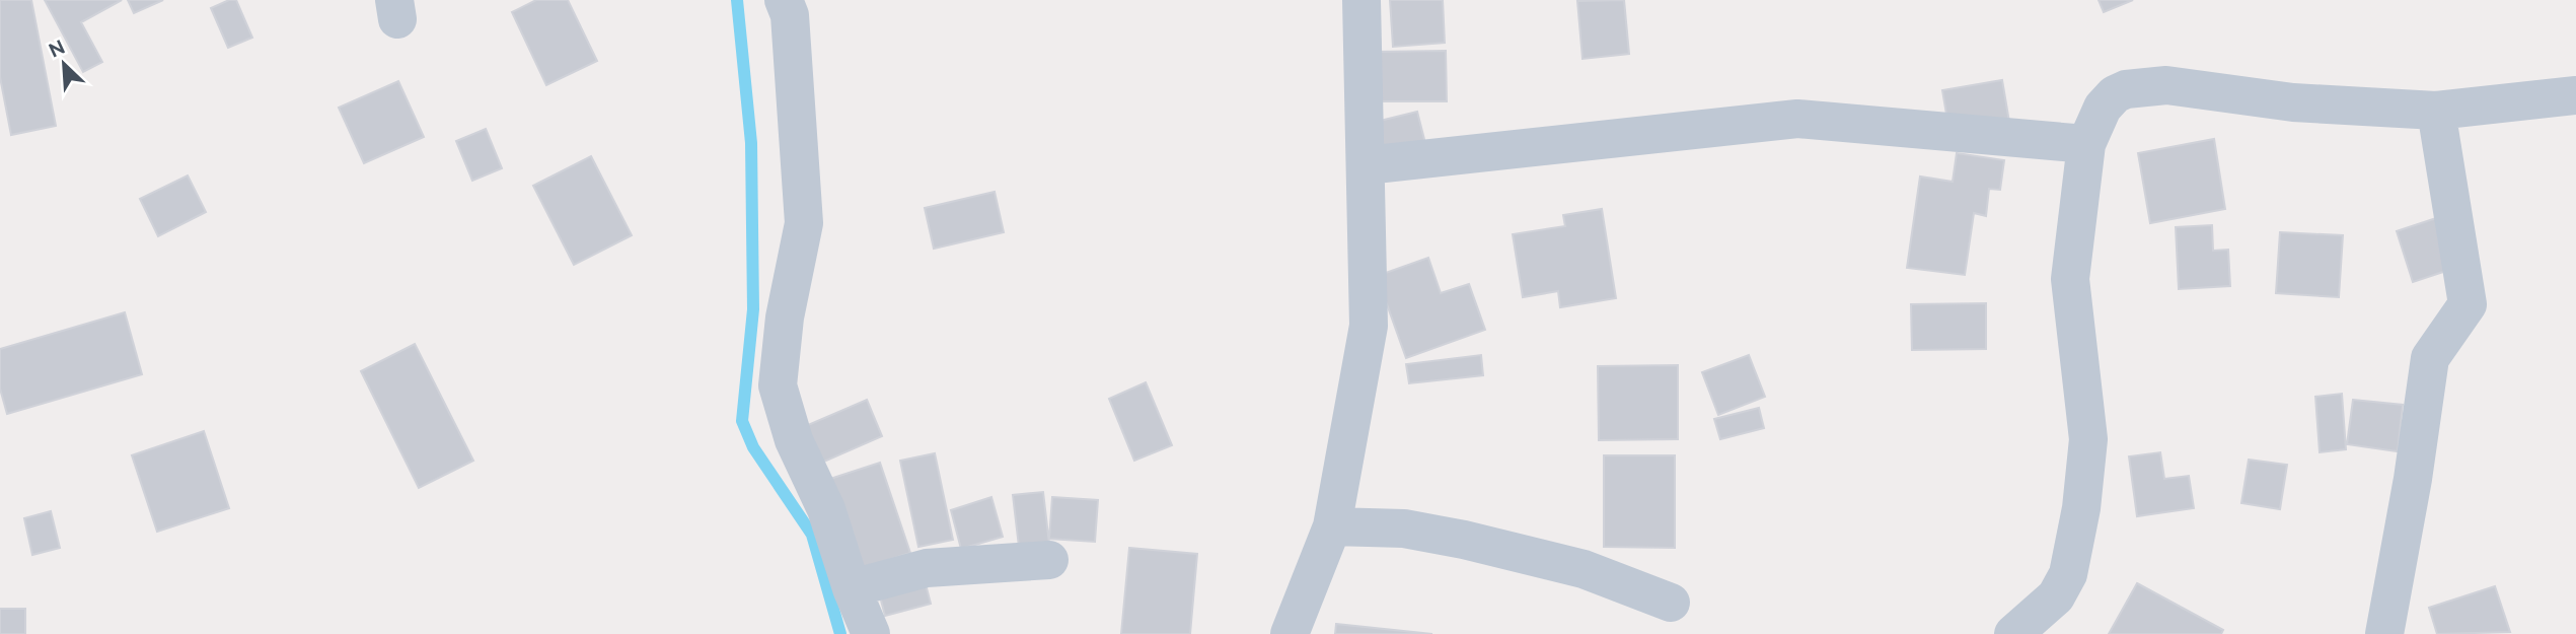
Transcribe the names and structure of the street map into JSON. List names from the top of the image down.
{
  "north": "top left"
}
